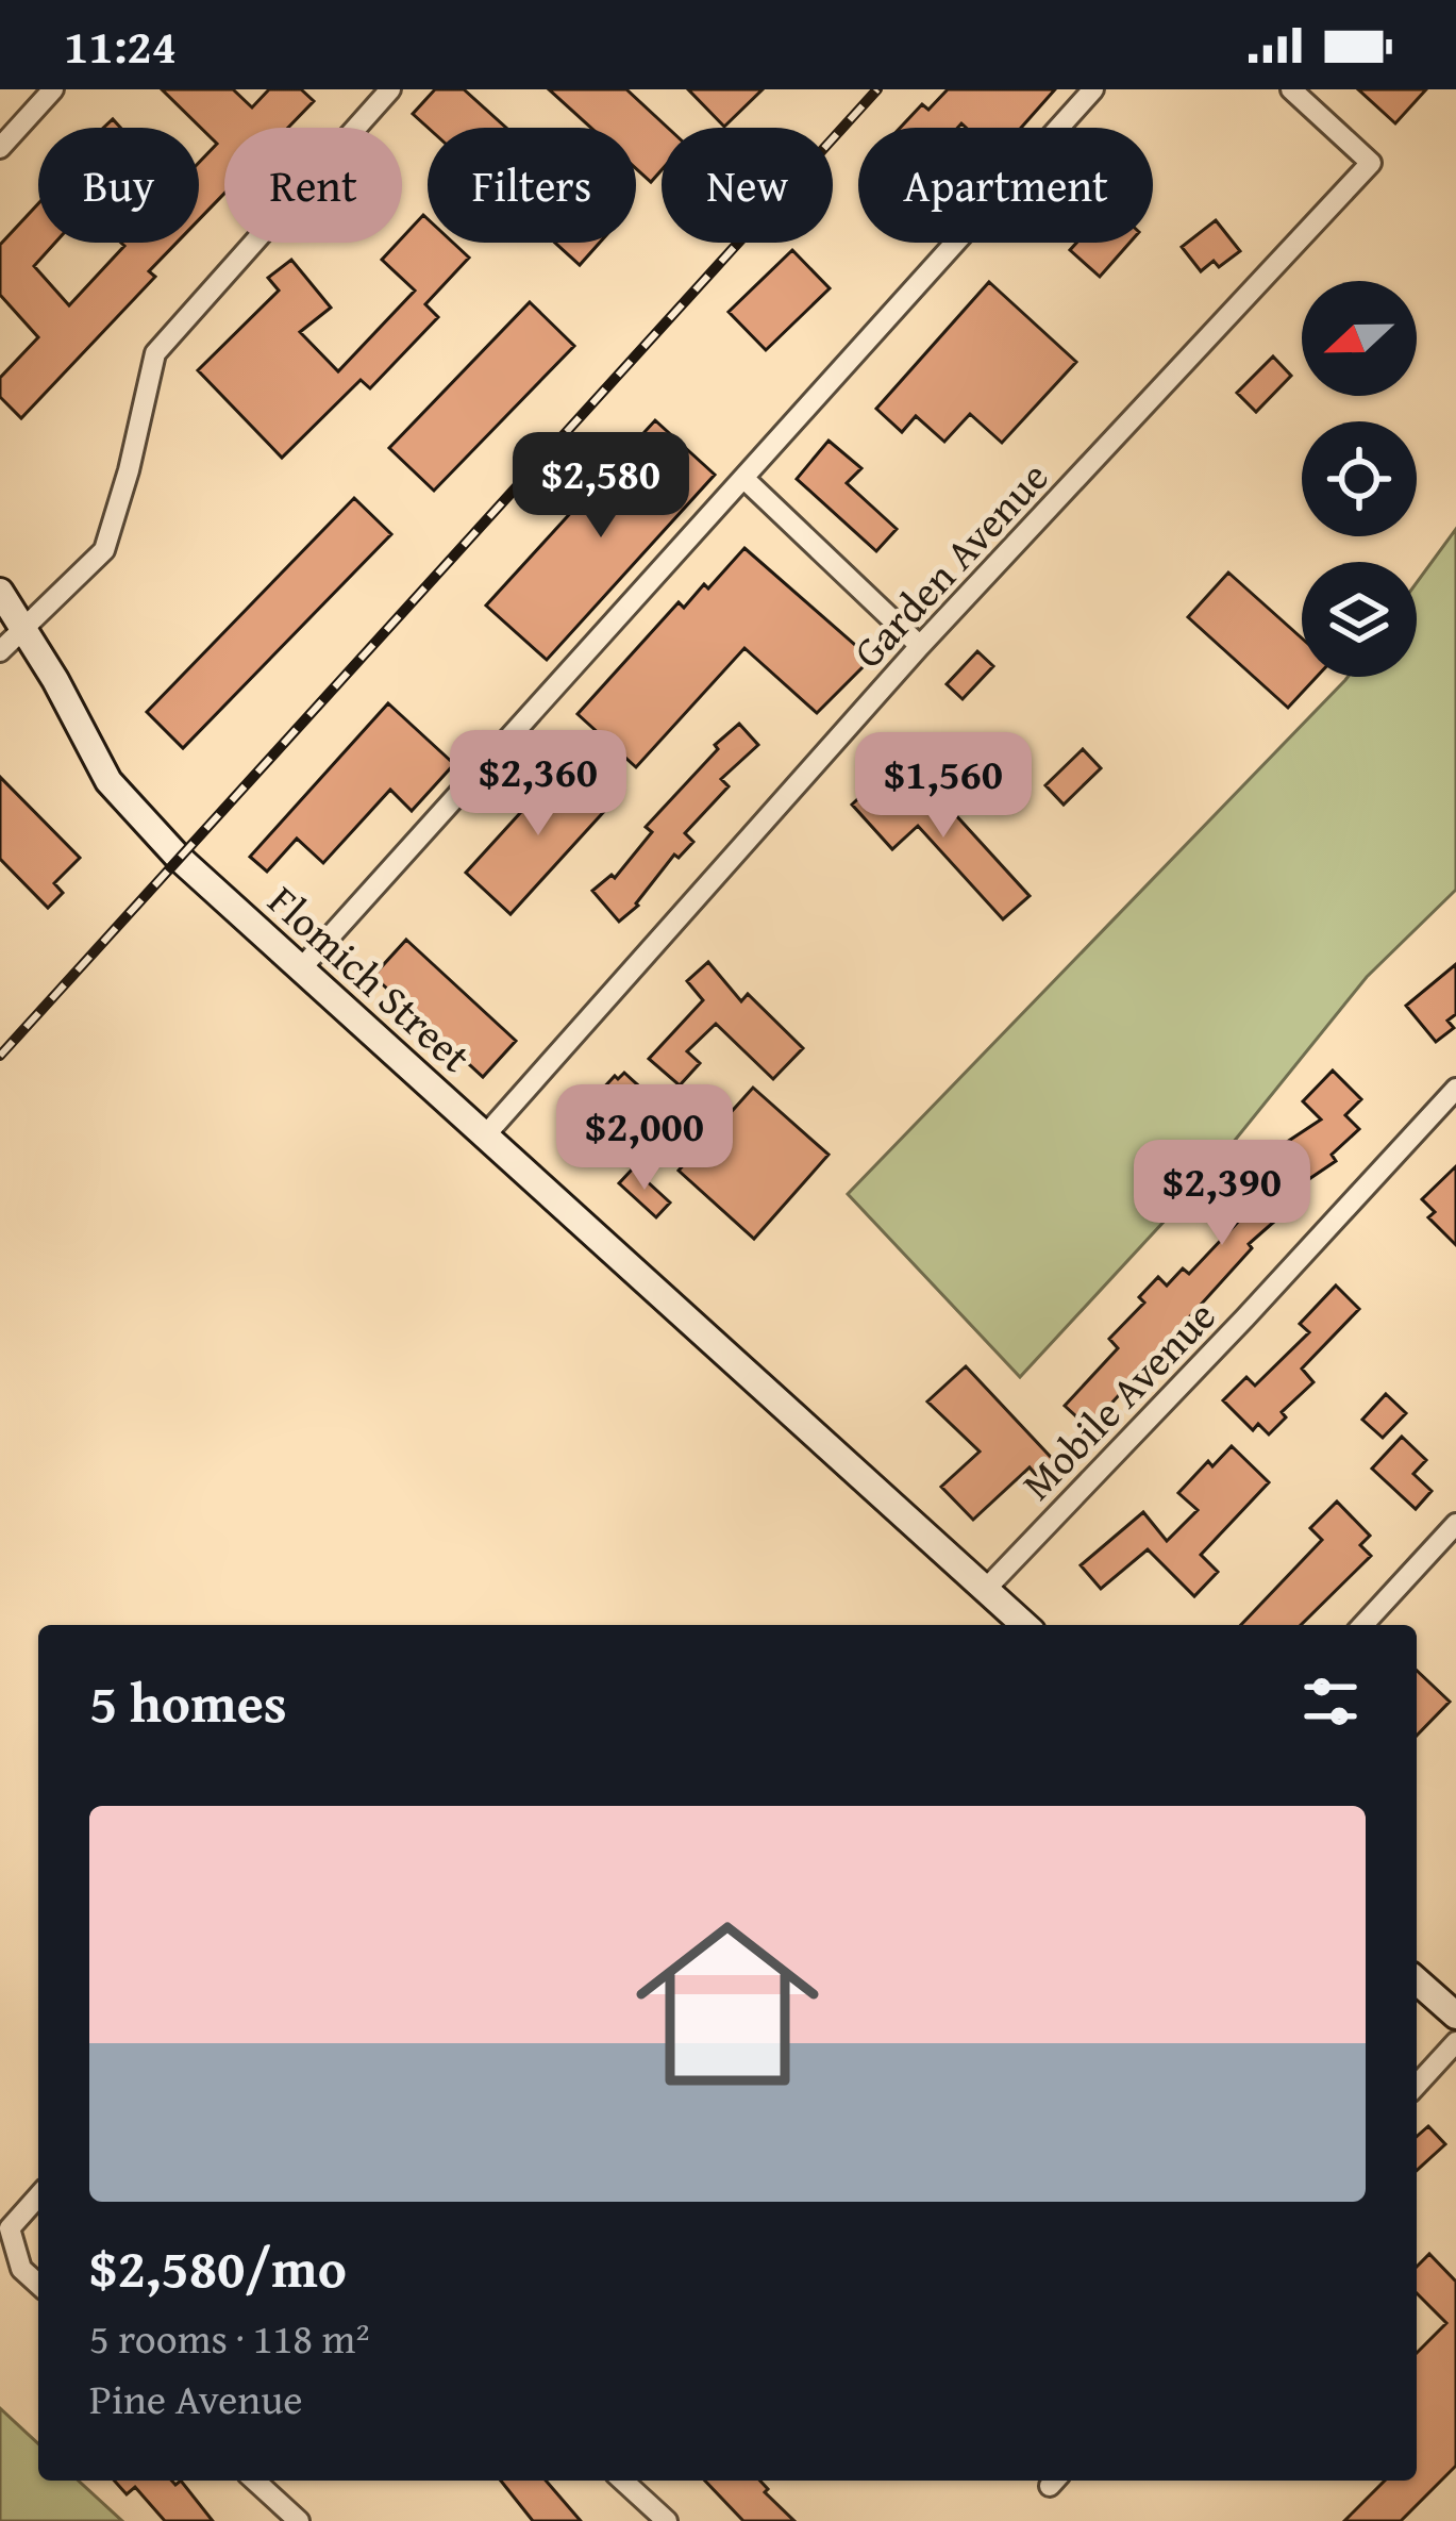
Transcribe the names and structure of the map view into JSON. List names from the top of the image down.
{
  "streets": {
    "street": ["Garden Avenue", "Flomich Street", "Mobile Avenue"]
  },
  "crossings": [
    ["Garden Avenue", "Flomich Street"],
    ["Flomich Street", "Mobile Avenue"]
  ],
  "north": "left",
  "page": {
    "status": "11:24",
    "chip": [
      "Buy",
      "Rent",
      "Filters",
      "New",
      "Apartment"
    ],
    "price": [
      "$2,580",
      "$2,360",
      "$1,560",
      "$2,000",
      "$2,390"
    ],
    "heading": "5 homes",
    "list": [
      {
        "name": "$2,580/mo",
        "note": "5 rooms · 118 m² · Pine Avenue"
      }
    ]
  }
}
